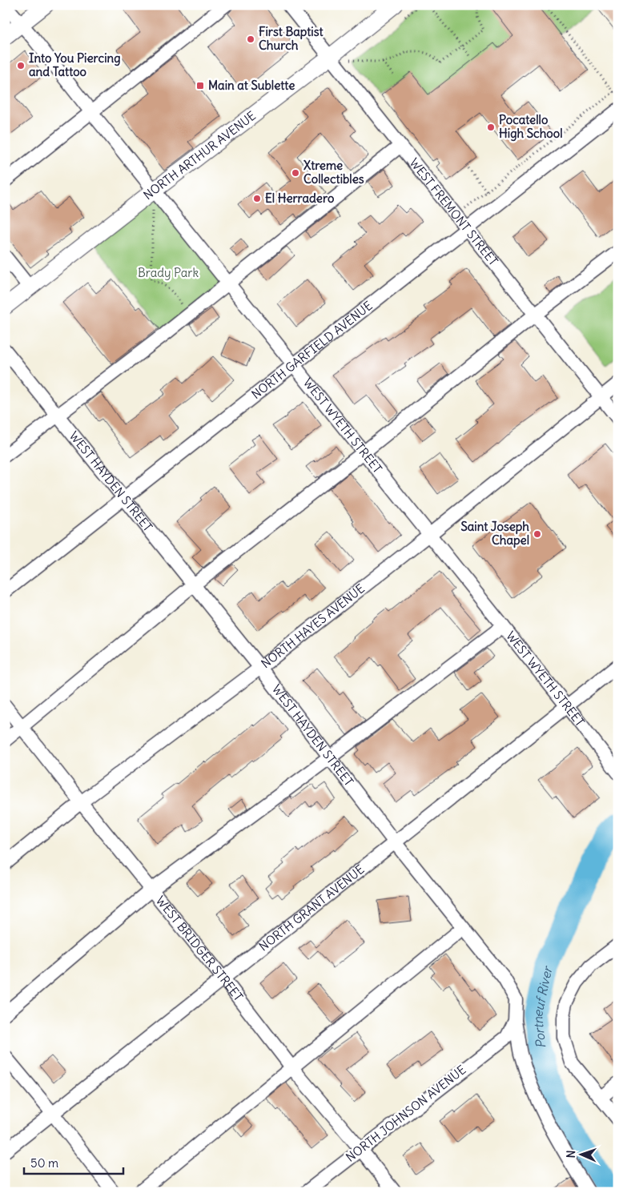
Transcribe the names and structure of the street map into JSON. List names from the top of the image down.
{
  "streets": {
    "main road": ["NORTH ARTHUR AVENUE"],
    "street": [
      "WEST FREMONT STREET",
      "NORTH GARFIELD AVENUE",
      "WEST WYETH STREET",
      "WEST HAYDEN STREET",
      "NORTH HAYES AVENUE",
      "NORTH GRANT AVENUE",
      "WEST BRIDGER STREET",
      "NORTH JOHNSON AVENUE"
    ]
  },
  "crossings": [
    ["NORTH ARTHUR AVENUE", "WEST FREMONT STREET"],
    ["NORTH ARTHUR AVENUE", "WEST WYETH STREET"],
    ["WEST FREMONT STREET", "NORTH GARFIELD AVENUE"],
    ["WEST FREMONT STREET", "NORTH HAYES AVENUE"],
    ["NORTH GARFIELD AVENUE", "WEST WYETH STREET"],
    ["NORTH GARFIELD AVENUE", "WEST HAYDEN STREET"],
    ["WEST WYETH STREET", "NORTH HAYES AVENUE"],
    ["WEST WYETH STREET", "NORTH GRANT AVENUE"],
    ["WEST HAYDEN STREET", "NORTH HAYES AVENUE"],
    ["WEST HAYDEN STREET", "NORTH GRANT AVENUE"],
    ["WEST HAYDEN STREET", "NORTH JOHNSON AVENUE"],
    ["NORTH HAYES AVENUE", "WEST BRIDGER STREET"],
    ["NORTH GRANT AVENUE", "WEST BRIDGER STREET"],
    ["WEST BRIDGER STREET", "NORTH JOHNSON AVENUE"]
  ],
  "water": ["Portneuf River"],
  "parks": ["Brady Park"],
  "places": {
    "other": [
      "First Baptist Church",
      "Into You Piercing and Tattoo",
      "Pocatello High School",
      "Xtreme Collectibles",
      "El Herradero",
      "Saint Joseph Chapel"
    ],
    "transit": ["Main at Sublette"]
  },
  "scale_bar": "50 m",
  "north": "left"
}
